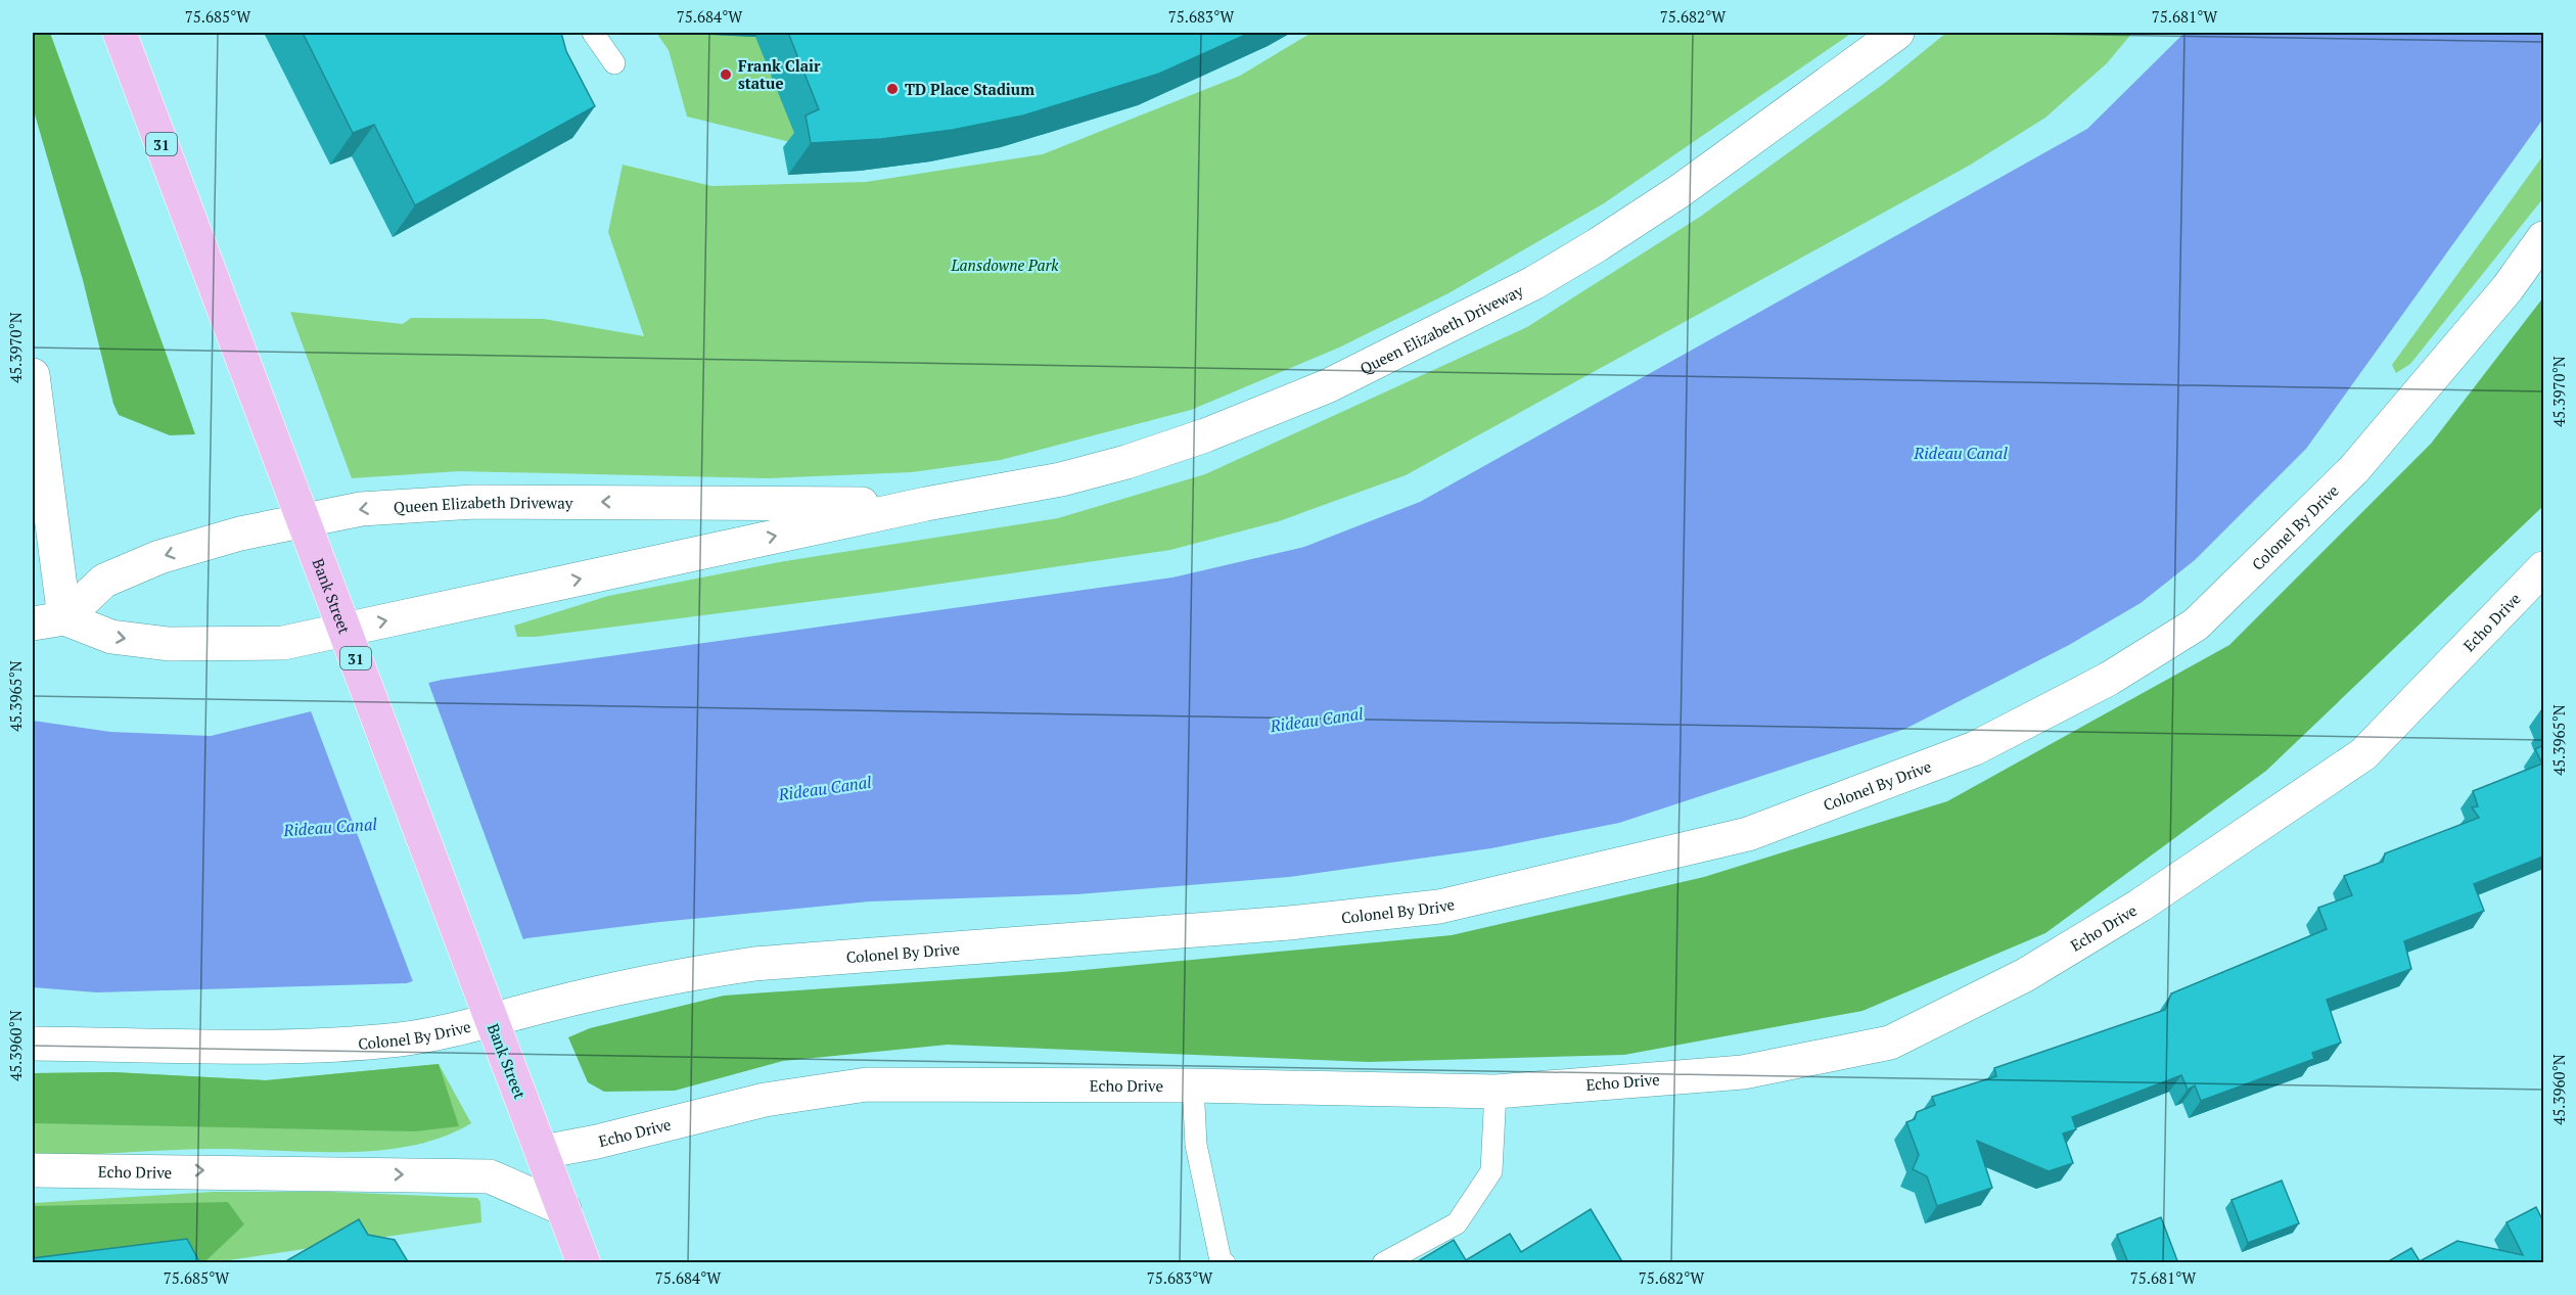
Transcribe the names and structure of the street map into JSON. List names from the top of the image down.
{
  "streets": {
    "main road": [
      "31",
      "Queen Elizabeth Driveway",
      "Colonel By Drive",
      "Bank Street",
      "Echo Drive"
    ]
  },
  "crossings": [
    ["Bank Street", "Echo Drive"]
  ],
  "water": ["Rideau Canal"],
  "parks": ["Lansdowne Park"],
  "places": ["Frank Clair statue", "TD Place Stadium"],
  "coordinates": [
    "75.685°W",
    "75.684°W",
    "75.683°W",
    "75.682°W",
    "75.681°W",
    "45.3970°N",
    "45.3965°N",
    "45.3960°N"
  ]
}
